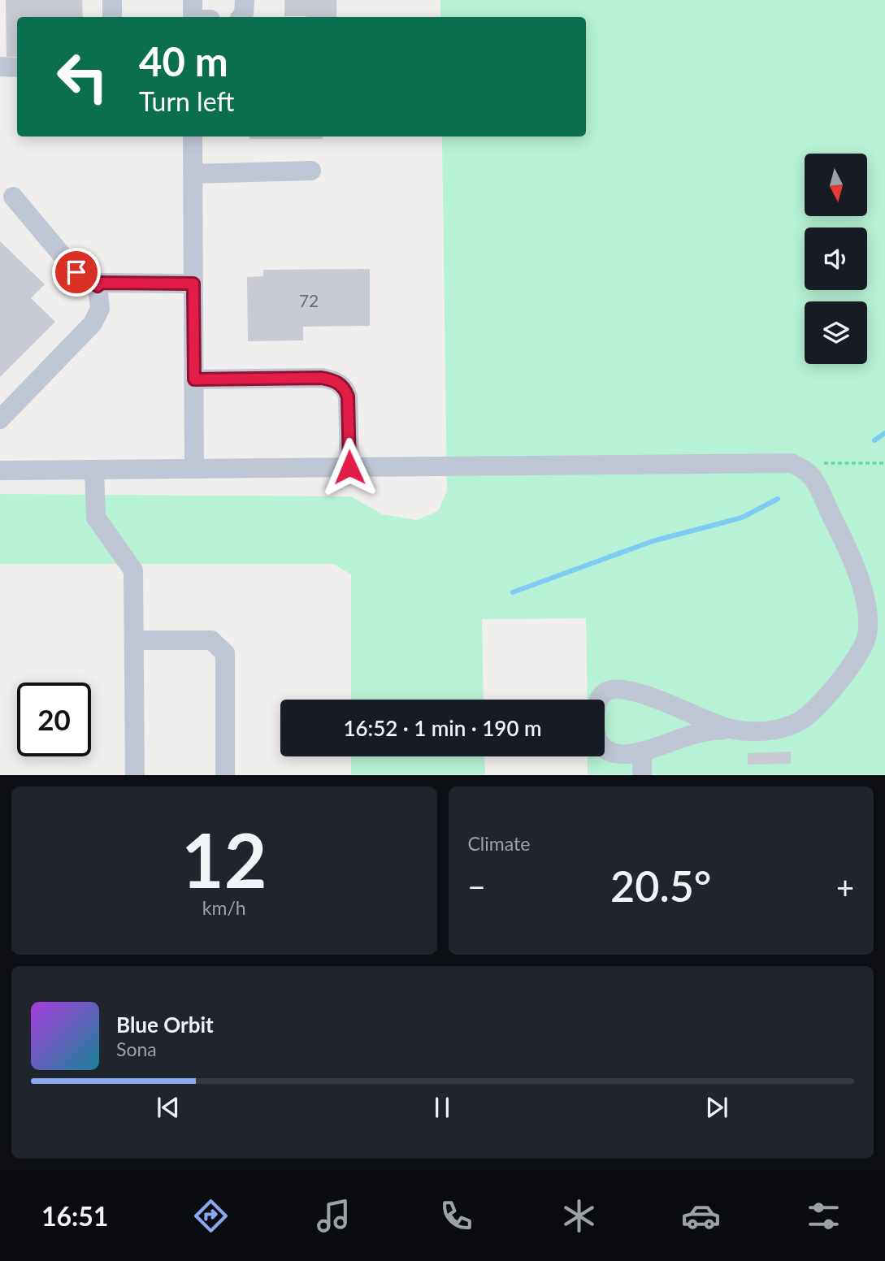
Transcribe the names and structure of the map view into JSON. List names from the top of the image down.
{
  "house_numbers": ["72"],
  "north": "bottom",
  "page": {
    "turn": ["40 m", "Turn left"],
    "limit": "20",
    "trip": "16:52 · 1 min · 190 m",
    "tile": [
      ["12", "km/h"],
      "Climate"
    ],
    "heat": ["−", "20.5°", "+"],
    "song": ["Blue Orbit", "Sona"],
    "tabs": "16:51"
  }
}
